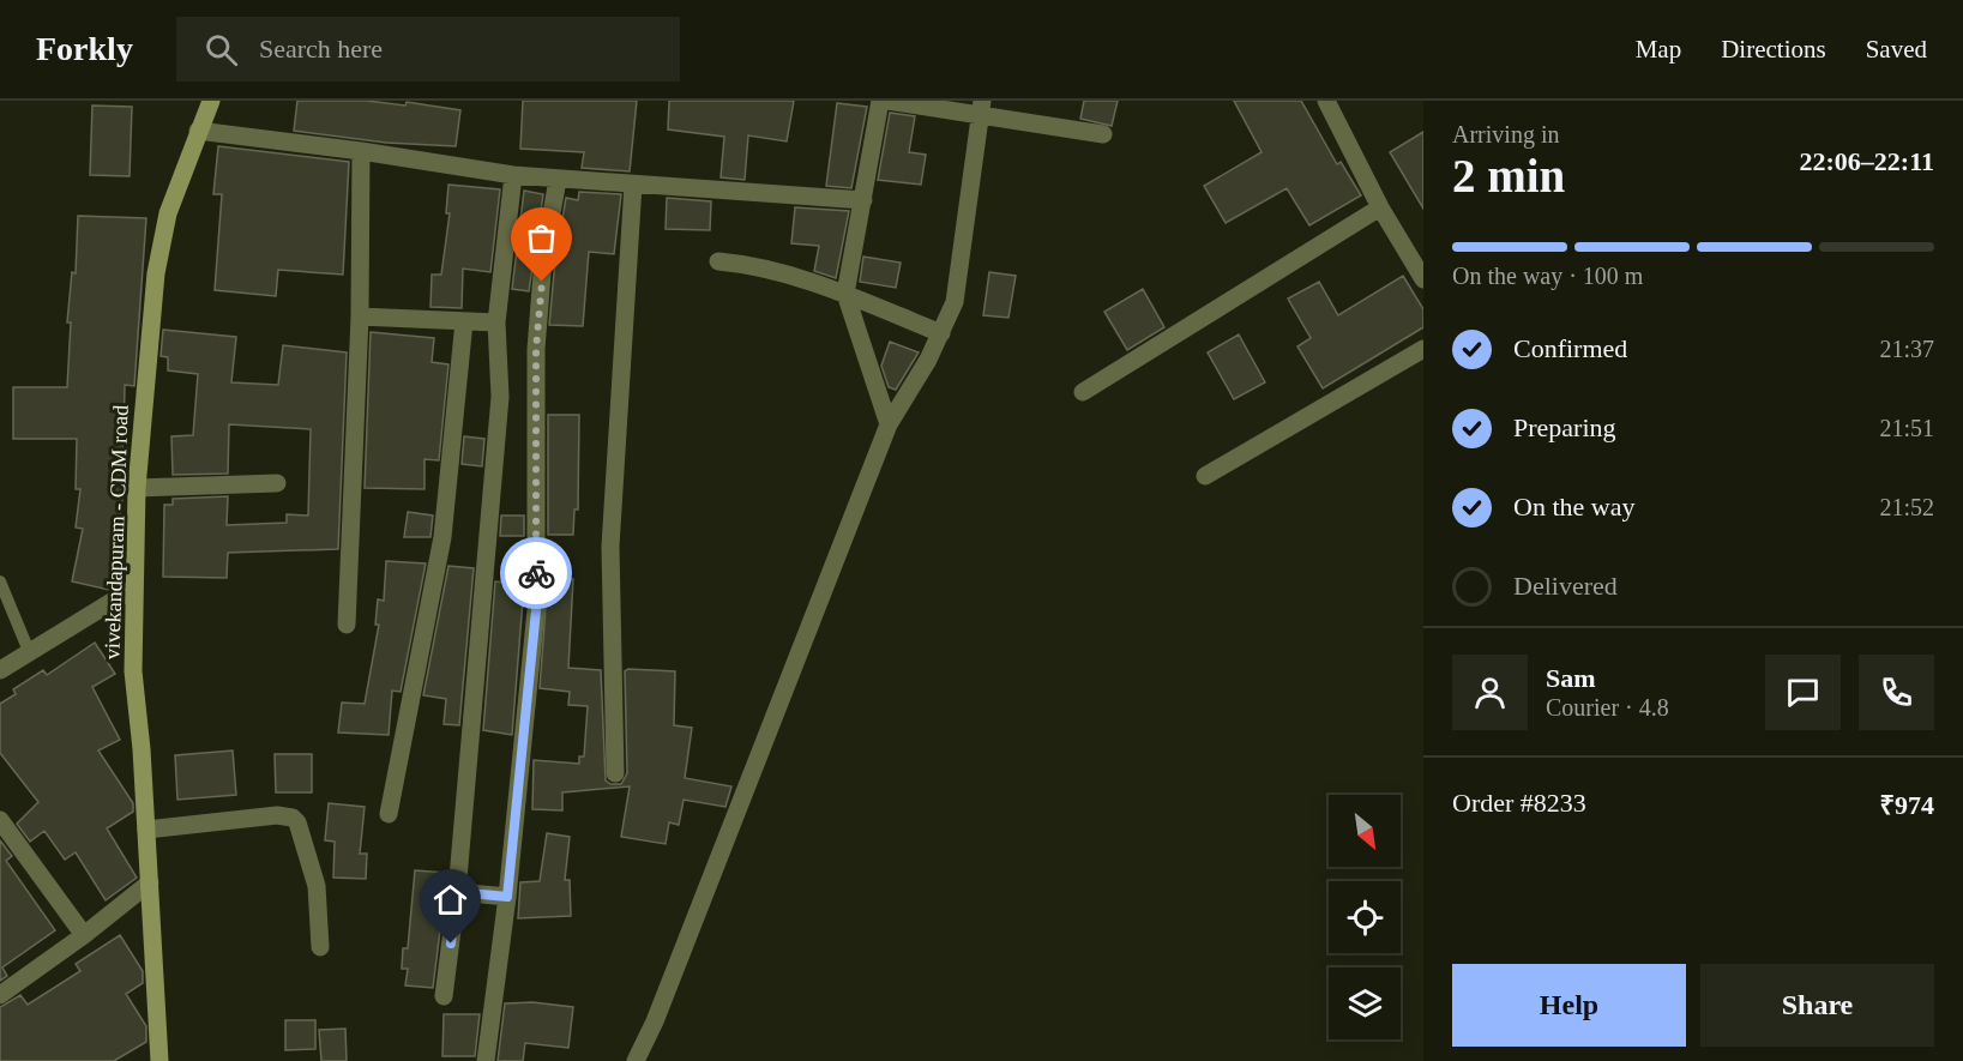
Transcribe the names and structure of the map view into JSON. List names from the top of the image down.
{
  "streets": {
    "street": ["vivekandapuram - CDM road"]
  },
  "north": "bottom right",
  "page": {
    "header": "Forkly",
    "search": "Search here",
    "nav": ["Map", "Directions", "Saved"],
    "heading": ["2 min", "Arriving in", "22:06–22:11"],
    "panel": [
      "Sam",
      "Courier · 4.8",
      "Order #8233",
      "₹974"
    ],
    "bar": "On the way · 100 m",
    "list": [
      ["Confirmed", "21:37"],
      ["Preparing", "21:51"],
      ["On the way", "21:52"],
      "Delivered"
    ],
    "buttons": ["Help", "Share"]
  }
}
